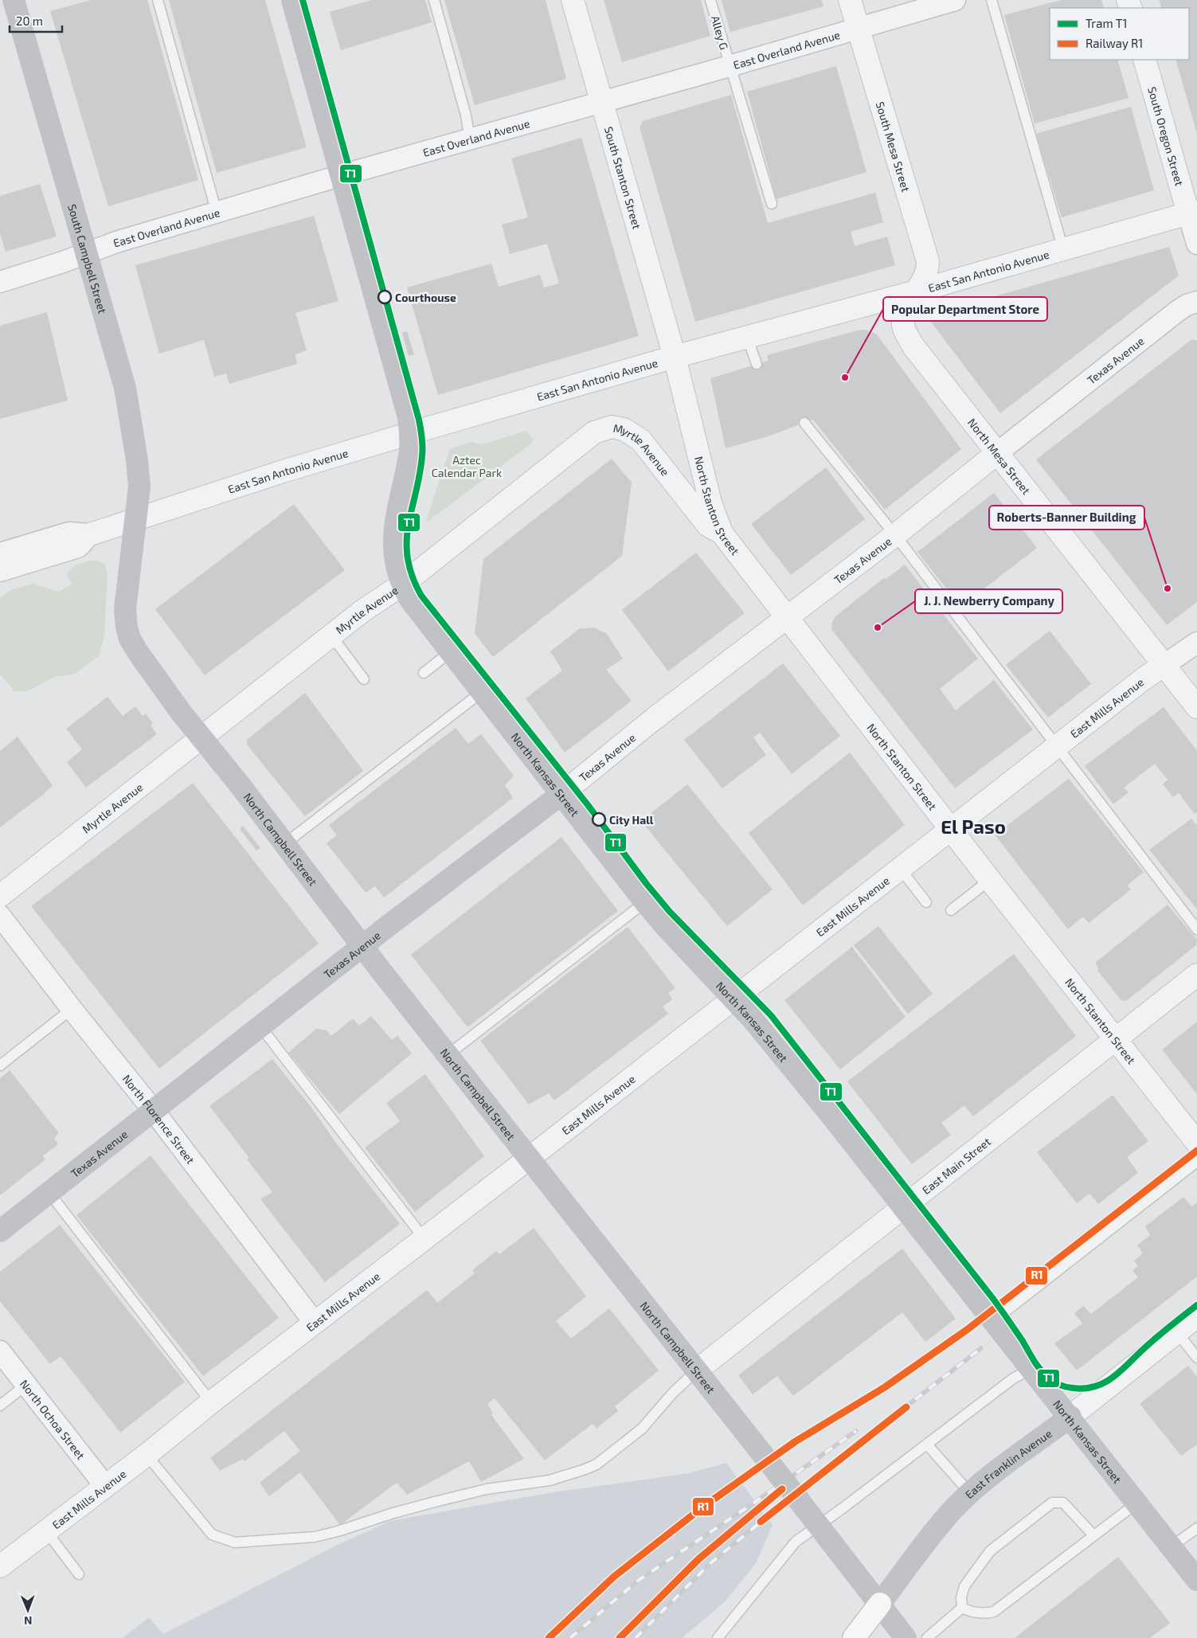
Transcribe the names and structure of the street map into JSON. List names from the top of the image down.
{
  "streets": {
    "main road": [
      "South Campbell Street",
      "Texas Avenue",
      "North Kansas Street",
      "North Campbell Street",
      "East Franklin Avenue"
    ],
    "street": [
      "East Overland Avenue",
      "South Oregon Street",
      "South Mesa Street",
      "South Stanton Street",
      "East San Antonio Avenue",
      "Myrtle Avenue",
      "North Mesa Street",
      "North Stanton Street",
      "East Mills Avenue",
      "North Florence Street",
      "East Main Street",
      "North Ochoa Street"
    ],
    "lane": ["Alley G"]
  },
  "crossings": [
    ["Alley G", "East Overland Avenue"],
    ["East Overland Avenue", "South Mesa Street"],
    ["East Overland Avenue", "South Stanton Street"],
    ["East Overland Avenue", "South Campbell Street"],
    ["East Overland Avenue", "North Kansas Street"],
    ["South Oregon Street", "East San Antonio Avenue"],
    ["South Mesa Street", "East San Antonio Avenue"],
    ["South Mesa Street", "North Mesa Street"],
    ["South Stanton Street", "East San Antonio Avenue"],
    ["South Stanton Street", "North Stanton Street"],
    ["South Campbell Street", "East San Antonio Avenue"],
    ["South Campbell Street", "North Campbell Street"],
    ["East San Antonio Avenue", "North Mesa Street"],
    ["East San Antonio Avenue", "North Stanton Street"],
    ["East San Antonio Avenue", "North Kansas Street"],
    ["East San Antonio Avenue", "North Campbell Street"],
    ["Texas Avenue", "North Mesa Street"],
    ["Texas Avenue", "North Stanton Street"],
    ["Texas Avenue", "North Kansas Street"],
    ["Texas Avenue", "North Campbell Street"],
    ["Texas Avenue", "North Florence Street"],
    ["Myrtle Avenue", "North Stanton Street"],
    ["Myrtle Avenue", "North Kansas Street"],
    ["Myrtle Avenue", "North Campbell Street"],
    ["North Mesa Street", "East Mills Avenue"],
    ["North Stanton Street", "East Mills Avenue"],
    ["North Stanton Street", "East Main Street"],
    ["East Mills Avenue", "North Kansas Street"],
    ["East Mills Avenue", "North Campbell Street"],
    ["East Mills Avenue", "North Florence Street"],
    ["East Mills Avenue", "North Ochoa Street"],
    ["North Kansas Street", "East Main Street"],
    ["North Kansas Street", "East Franklin Avenue"],
    ["North Campbell Street", "East Main Street"],
    ["North Campbell Street", "East Franklin Avenue"]
  ],
  "districts": ["El Paso"],
  "parks": ["Aztec Calendar Park"],
  "places": [
    "Courthouse",
    "Popular Department Store",
    "Roberts-Banner Building",
    "J. J. Newberry Company",
    "City Hall"
  ],
  "lines": ["tram line T1", "rail line R1"],
  "legend": ["Tram T1", "Railway R1"],
  "scale_bar": "20 m",
  "north": "bottom"
}
